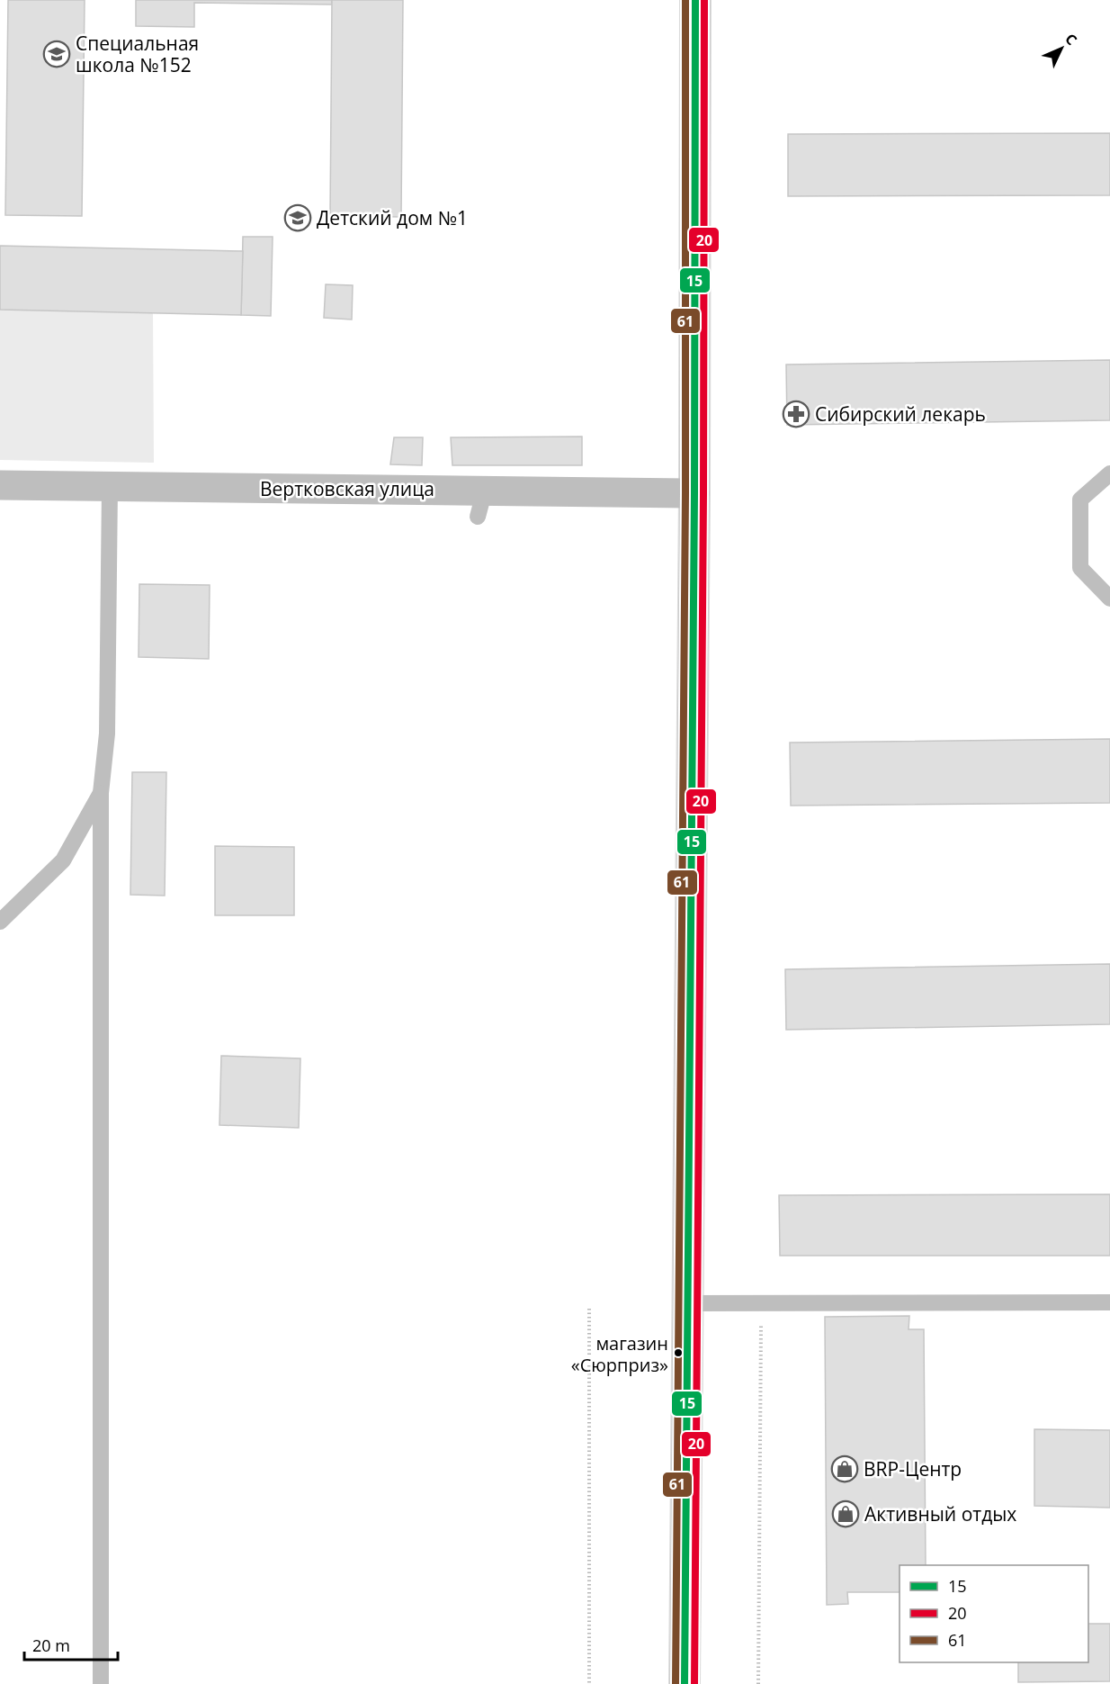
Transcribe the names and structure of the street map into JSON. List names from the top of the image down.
{
  "streets": {
    "main road": ["Вертковская улица"]
  },
  "places": {
    "school or university": ["Специальная школа №152", "Детский дом №1"],
    "pharmacy": ["Сибирский лекарь"],
    "other": ["магазин «Сюрприз»"],
    "shop": ["BRP-Центр", "Активный отдых"]
  },
  "lines": ["transit line 15", "transit line 20", "transit line 61"],
  "legend": ["15", "20", "61"],
  "scale_bar": "20 m",
  "north": "top right"
}
